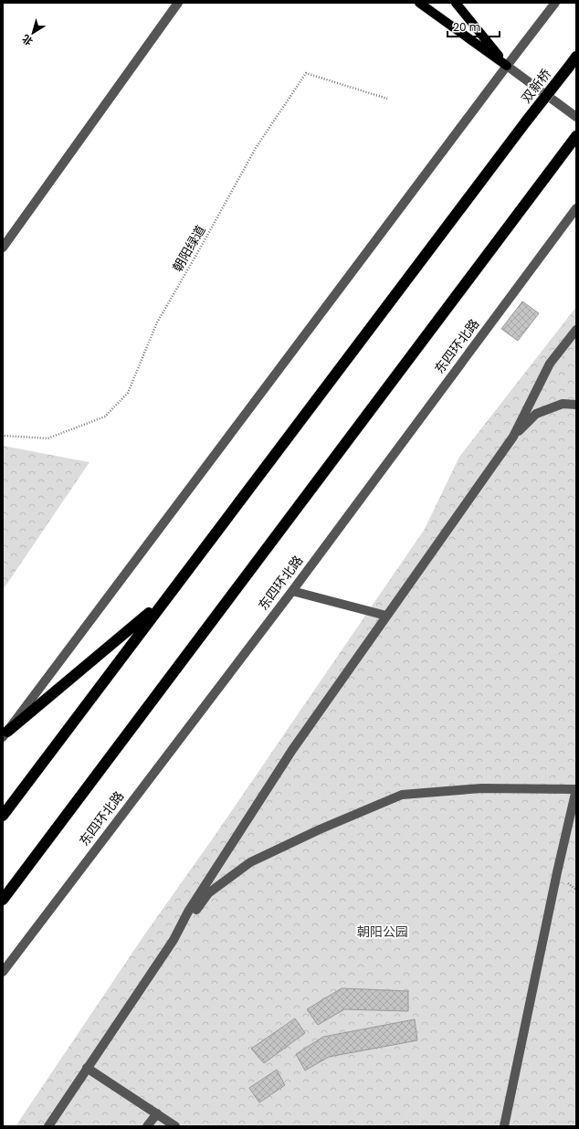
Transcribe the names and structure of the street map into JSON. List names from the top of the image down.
{
  "streets": {
    "highway": ["双新桥"],
    "street": ["东四环北路"],
    "path": ["朝阳绿道"]
  },
  "parks": ["朝阳公园"],
  "scale_bar": "20 m",
  "north": "bottom left"
}
